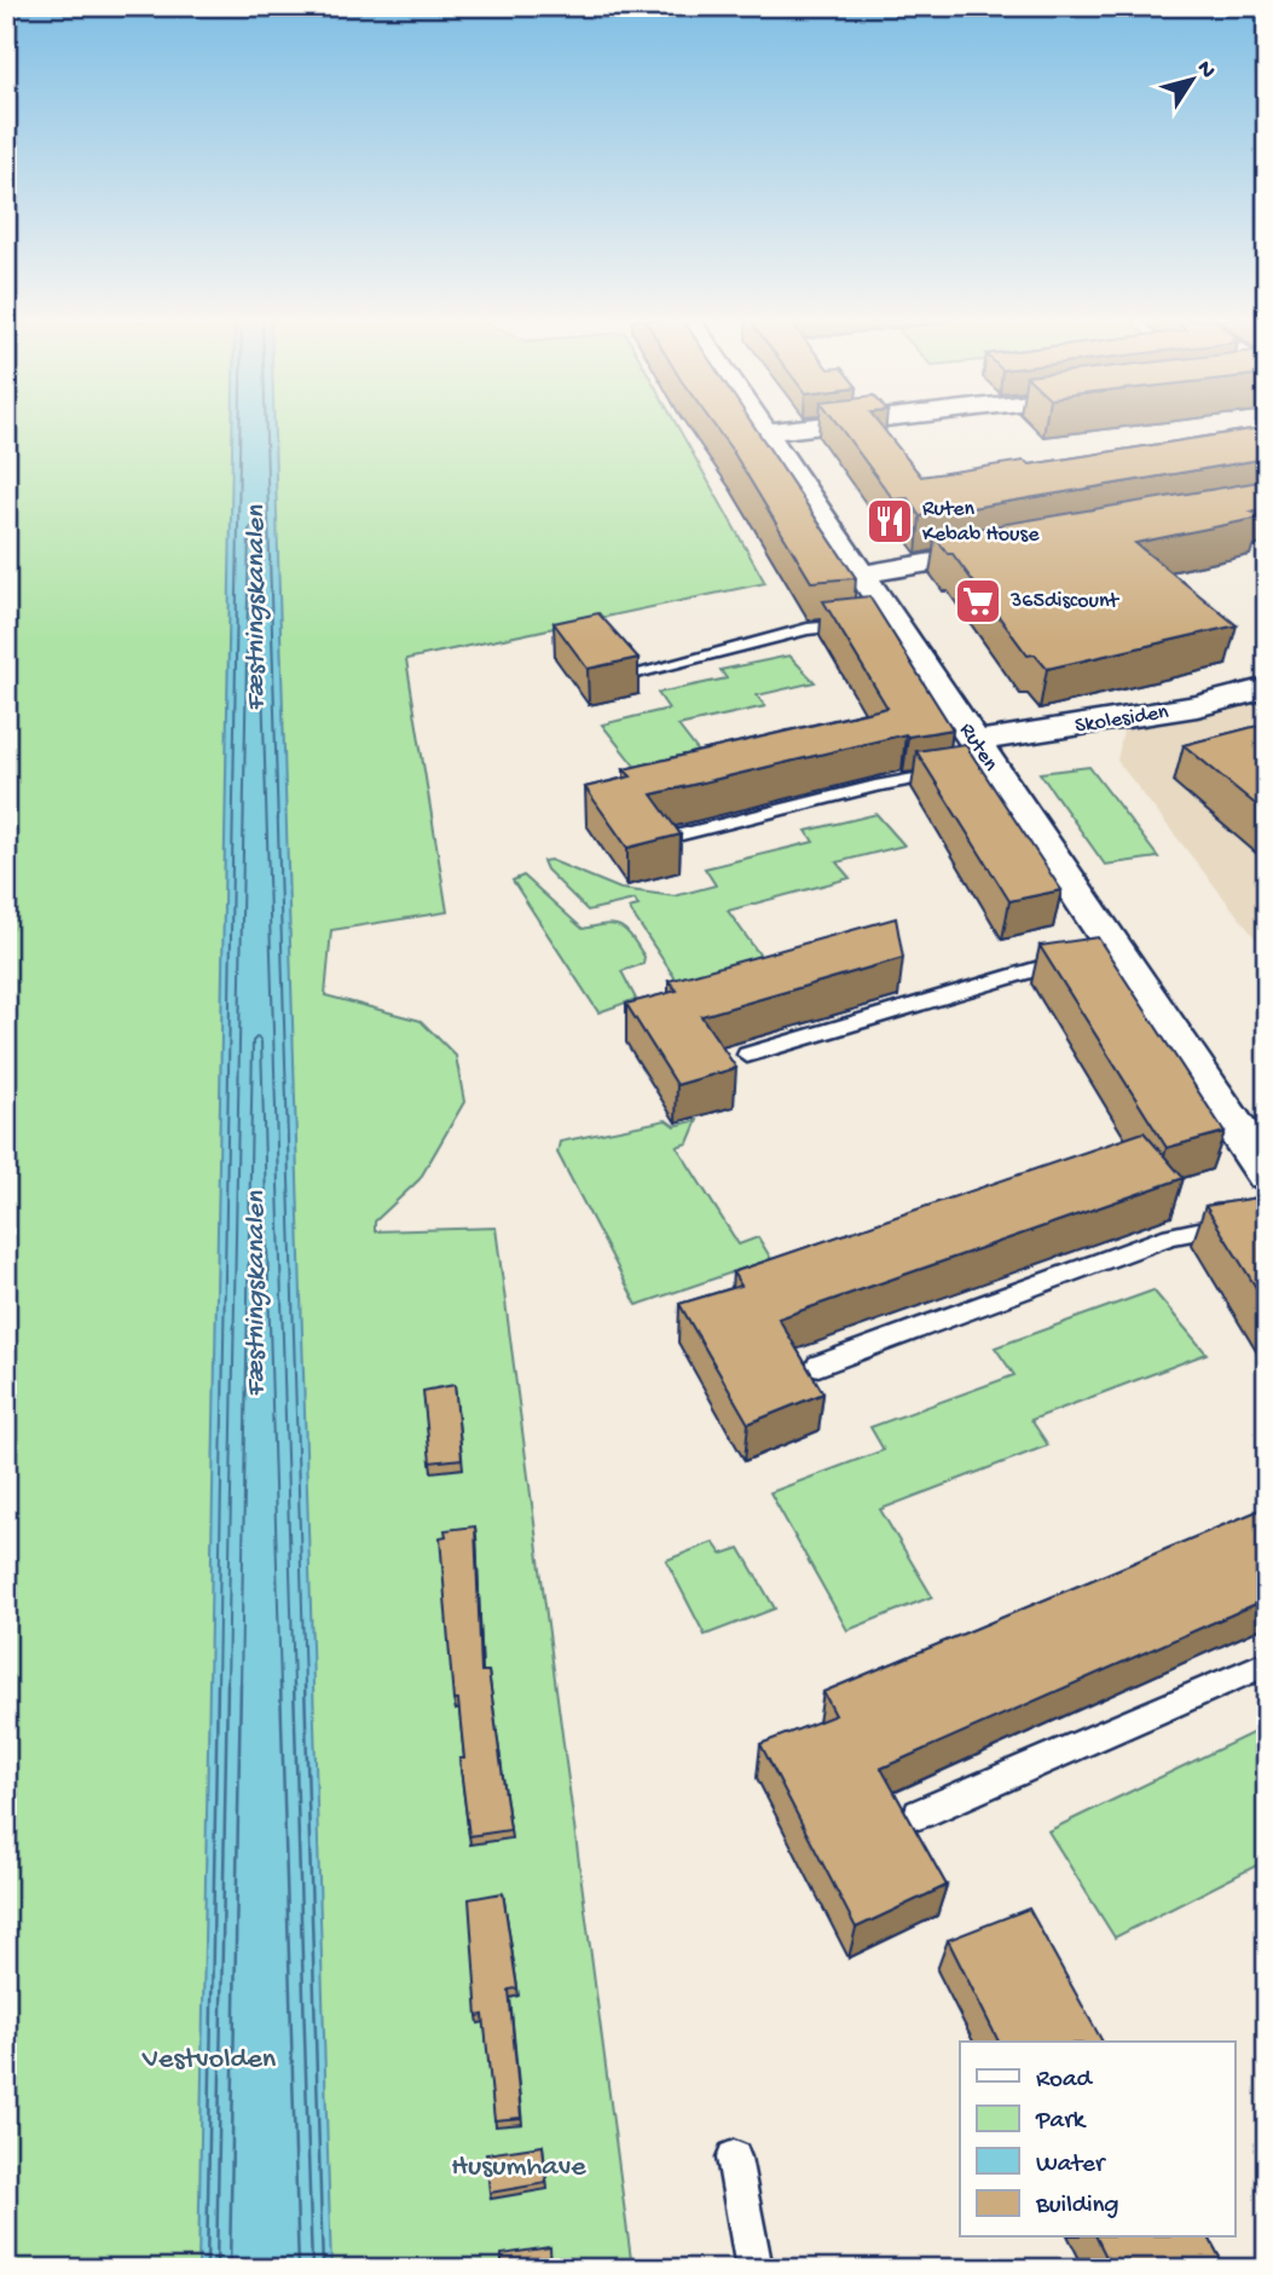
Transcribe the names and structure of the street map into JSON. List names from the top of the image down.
{
  "streets": {
    "street": ["Skolesiden", "Ruten"]
  },
  "crossings": [
    ["Skolesiden", "Ruten"]
  ],
  "water": ["Fæstningskanalen"],
  "parks": ["Vestvolden", "Husumhave"],
  "places": {
    "restaurant": ["Ruten Kebab House"],
    "supermarket": ["365discount"]
  },
  "legend": [
    "Road",
    "Park",
    "Water",
    "Building"
  ],
  "north": "top right"
}
